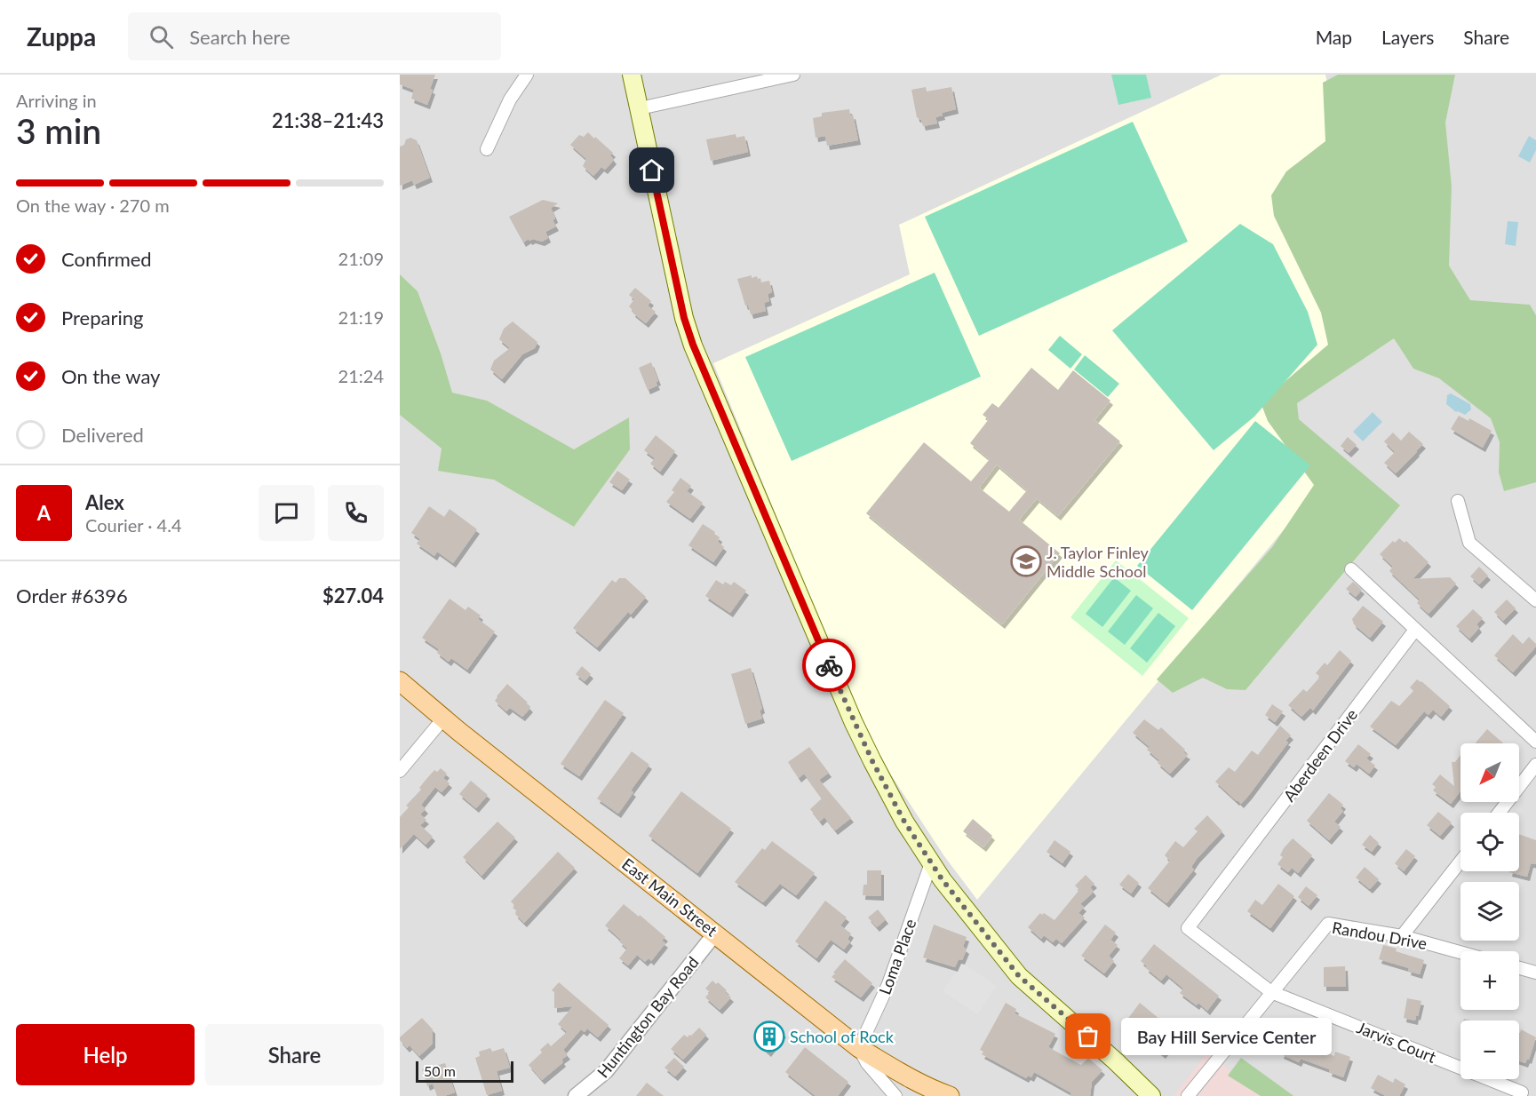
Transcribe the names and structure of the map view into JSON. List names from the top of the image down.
{
  "streets": {
    "main road": ["East Main Street"],
    "street": [
      "Aberdeen Drive",
      "Randou Drive",
      "Loma Place",
      "Huntington Bay Road",
      "Jarvis Court"
    ]
  },
  "crossings": [
    ["Aberdeen Drive", "Randou Drive"],
    ["Aberdeen Drive", "Jarvis Court"],
    ["East Main Street", "Loma Place"],
    ["East Main Street", "Huntington Bay Road"],
    ["Randou Drive", "Jarvis Court"]
  ],
  "places": {
    "school or university": ["J. Taylor Finley Middle School"],
    "building": ["School of Rock"],
    "other": ["Bay Hill Service Center"]
  },
  "scale_bar": "50 m",
  "north": "bottom left",
  "page": {
    "header": "Zuppa",
    "search": "Search here",
    "nav": ["Map", "Layers", "Share"],
    "heading": ["3 min", "Arriving in", "21:38–21:43"],
    "panel": [
      "Alex",
      "Courier · 4.4",
      "Order #6396",
      "$27.04"
    ],
    "bar": "On the way · 270 m",
    "list": [
      ["Confirmed", "21:09"],
      ["Preparing", "21:19"],
      ["On the way", "21:24"],
      "Delivered"
    ],
    "round": "A",
    "map_buttons": ["+", "−"],
    "buttons": ["Help", "Share"],
    "bubble": "Bay Hill Service Center",
    "scale": "50 m"
  }
}
